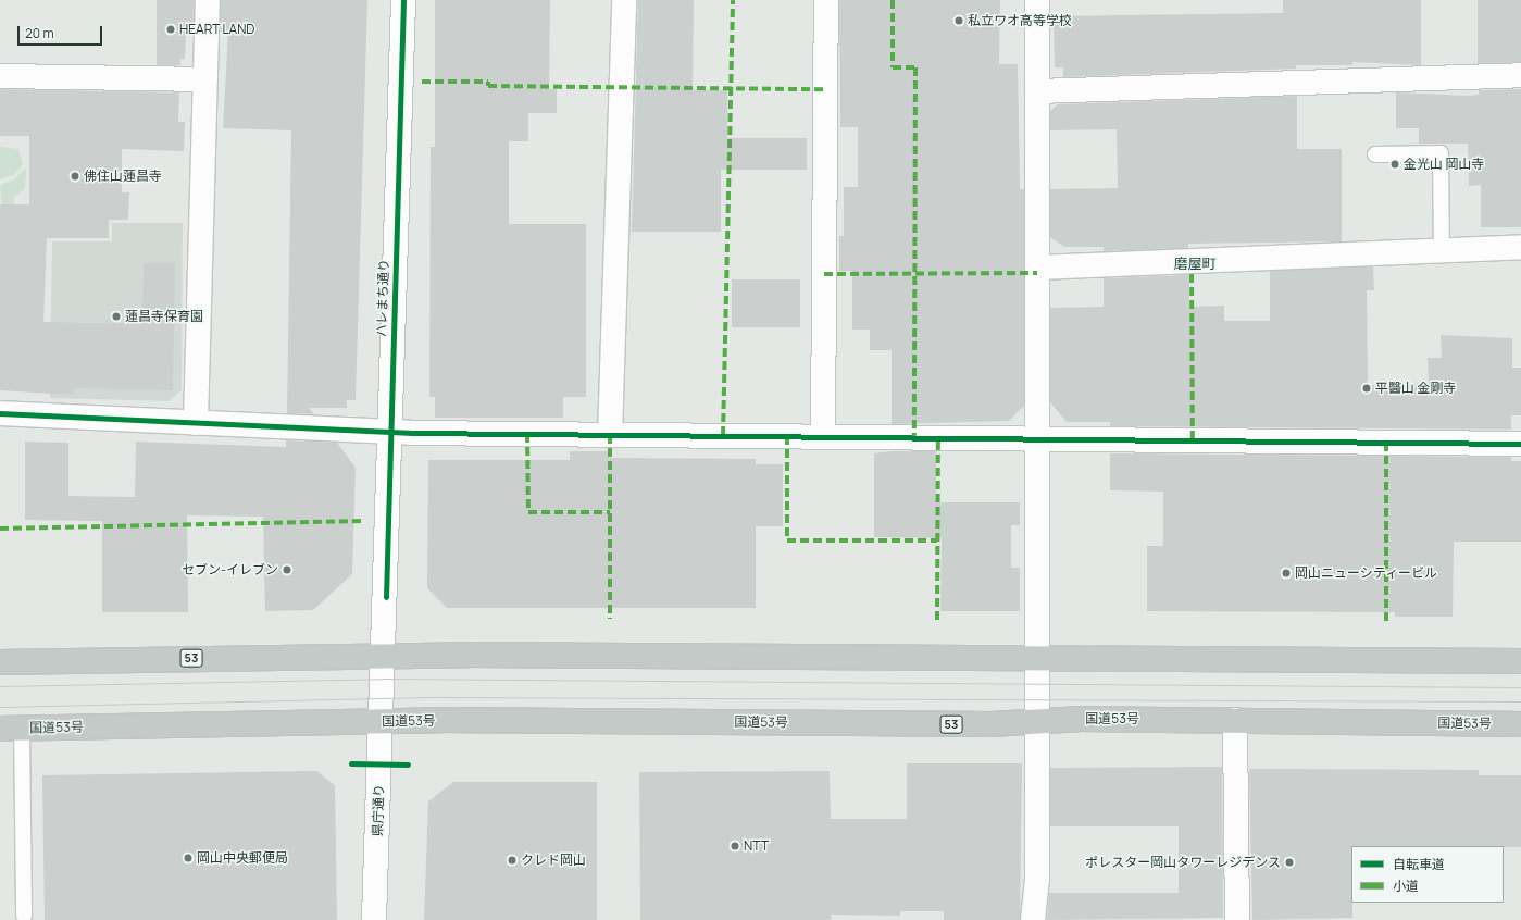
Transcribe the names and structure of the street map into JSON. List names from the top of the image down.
{
  "streets": {
    "highway": ["53", "国道53号"],
    "street": ["ハレまち通り", "県庁通り"]
  },
  "crossings": [
    ["ハレまち通り", "県庁通り"],
    ["53", "県庁通り"],
    ["国道53号", "県庁通り"]
  ],
  "districts": ["磨屋町"],
  "places": [
    "私立ワオ高等学校",
    "HEART LAND",
    "金光山 岡山寺",
    "佛住山蓮昌寺",
    "蓮昌寺保育園",
    "平醫山 金剛寺",
    "セブン-イレブン",
    "岡山ニューシティービル",
    "NTT",
    "岡山中央郵便局",
    "クレド岡山",
    "ポレスター岡山タワーレジデンス"
  ],
  "legend": ["自転車道", "小道"],
  "scale_bar": "20 m"
}
